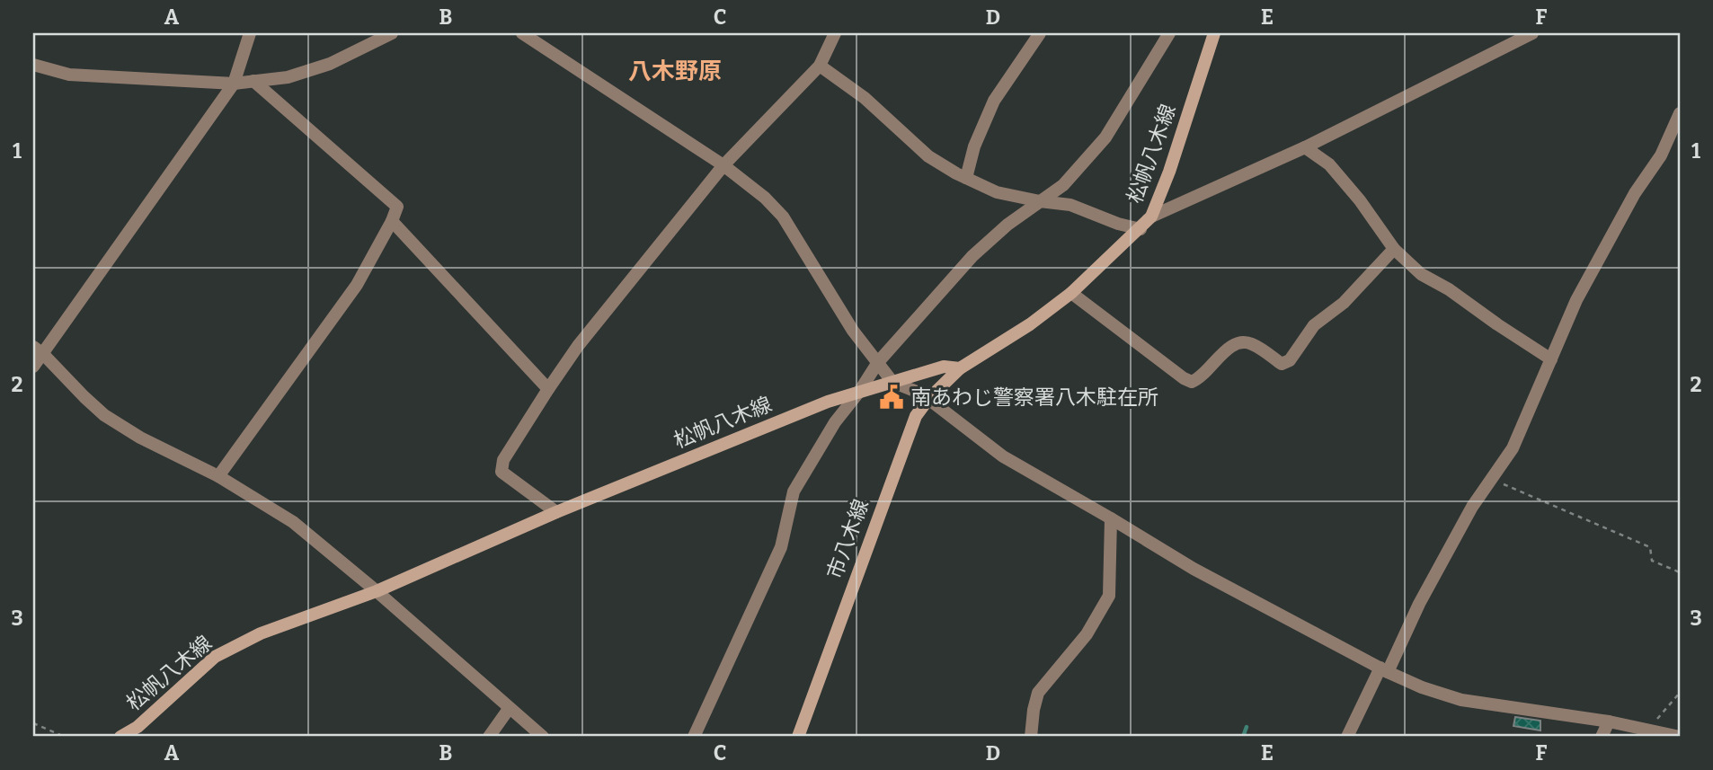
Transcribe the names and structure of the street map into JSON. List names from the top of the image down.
{
  "streets": {
    "main road": ["松帆八木線", "市八木線"]
  },
  "crossings": [
    ["松帆八木線", "市八木線"]
  ],
  "districts": ["八木野原"],
  "places": {
    "public building": ["南あわじ警察署八木駐在所"]
  },
  "grid": {
    "columns": [
      "A",
      "B",
      "C",
      "D",
      "E",
      "F"
    ],
    "rows": ["1", "2", "3"]
  }
}
